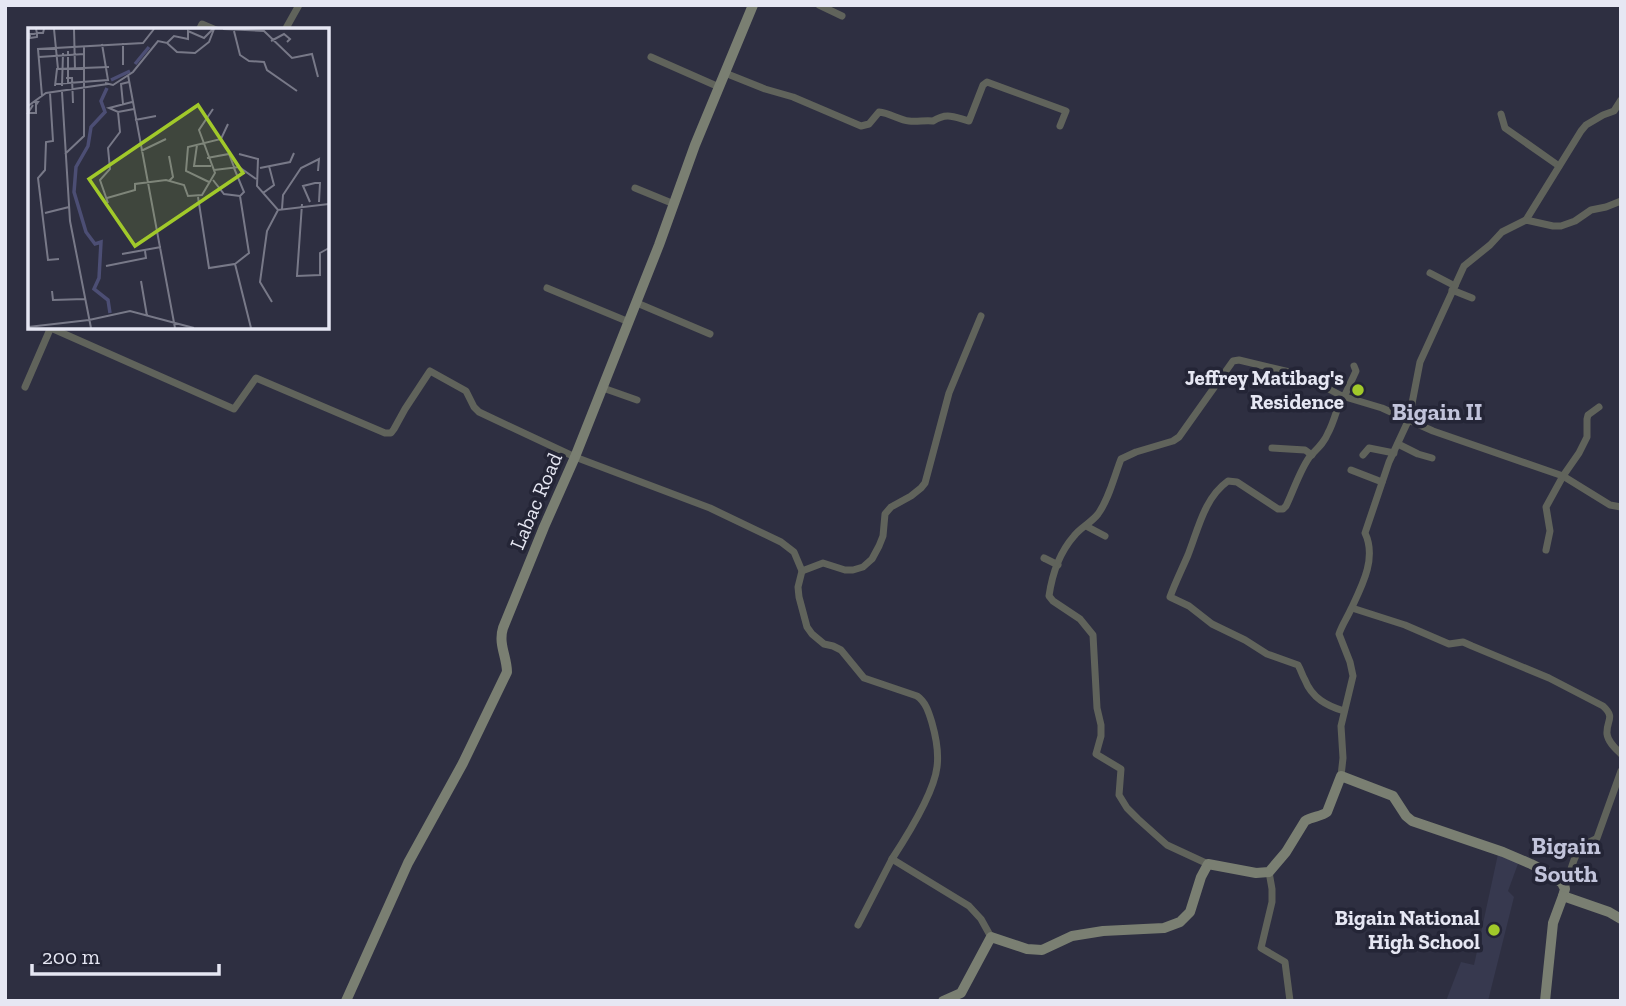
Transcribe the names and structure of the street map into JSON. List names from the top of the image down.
{
  "streets": {
    "street": ["Labac Road"]
  },
  "districts": ["Bigain II", "Bigain South"],
  "places": ["Jeffrey Matibag's Residence", "Bigain National High School"],
  "scale_bar": "200 m"
}
